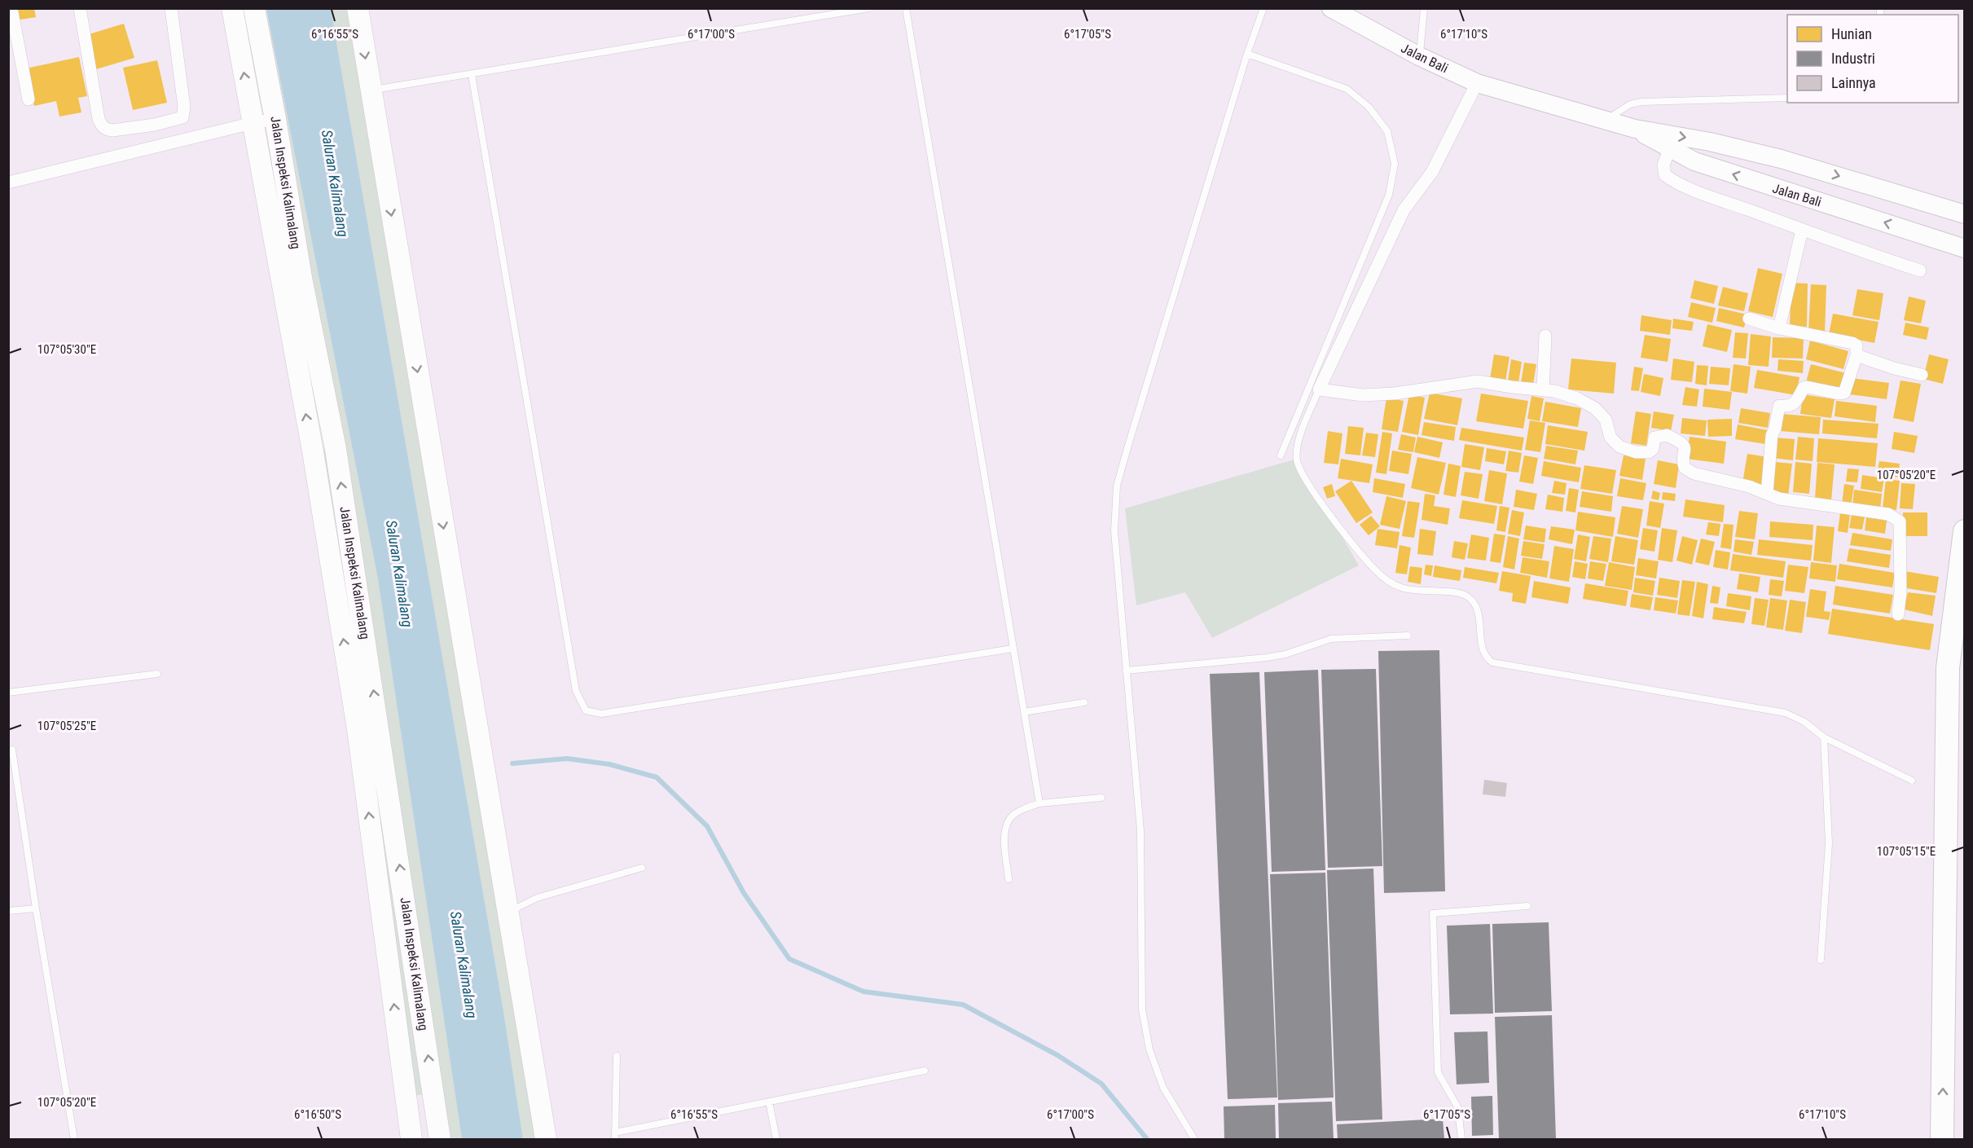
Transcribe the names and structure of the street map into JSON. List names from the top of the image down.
{
  "streets": {
    "main road": ["Jalan Inspeksi Kalimalang"],
    "street": ["Jalan Bali"]
  },
  "water": ["Saluran Kalimalang"],
  "legend": ["Hunian", "Industri", "Lainnya"],
  "coordinates": [
    "6°16'55\"S",
    "6°17'00\"S",
    "6°17'05\"S",
    "6°17'10\"S",
    "107°05'30\"E",
    "107°05'20\"E",
    "107°05'25\"E",
    "107°05'15\"E",
    "6°16'50\"S"
  ]
}
